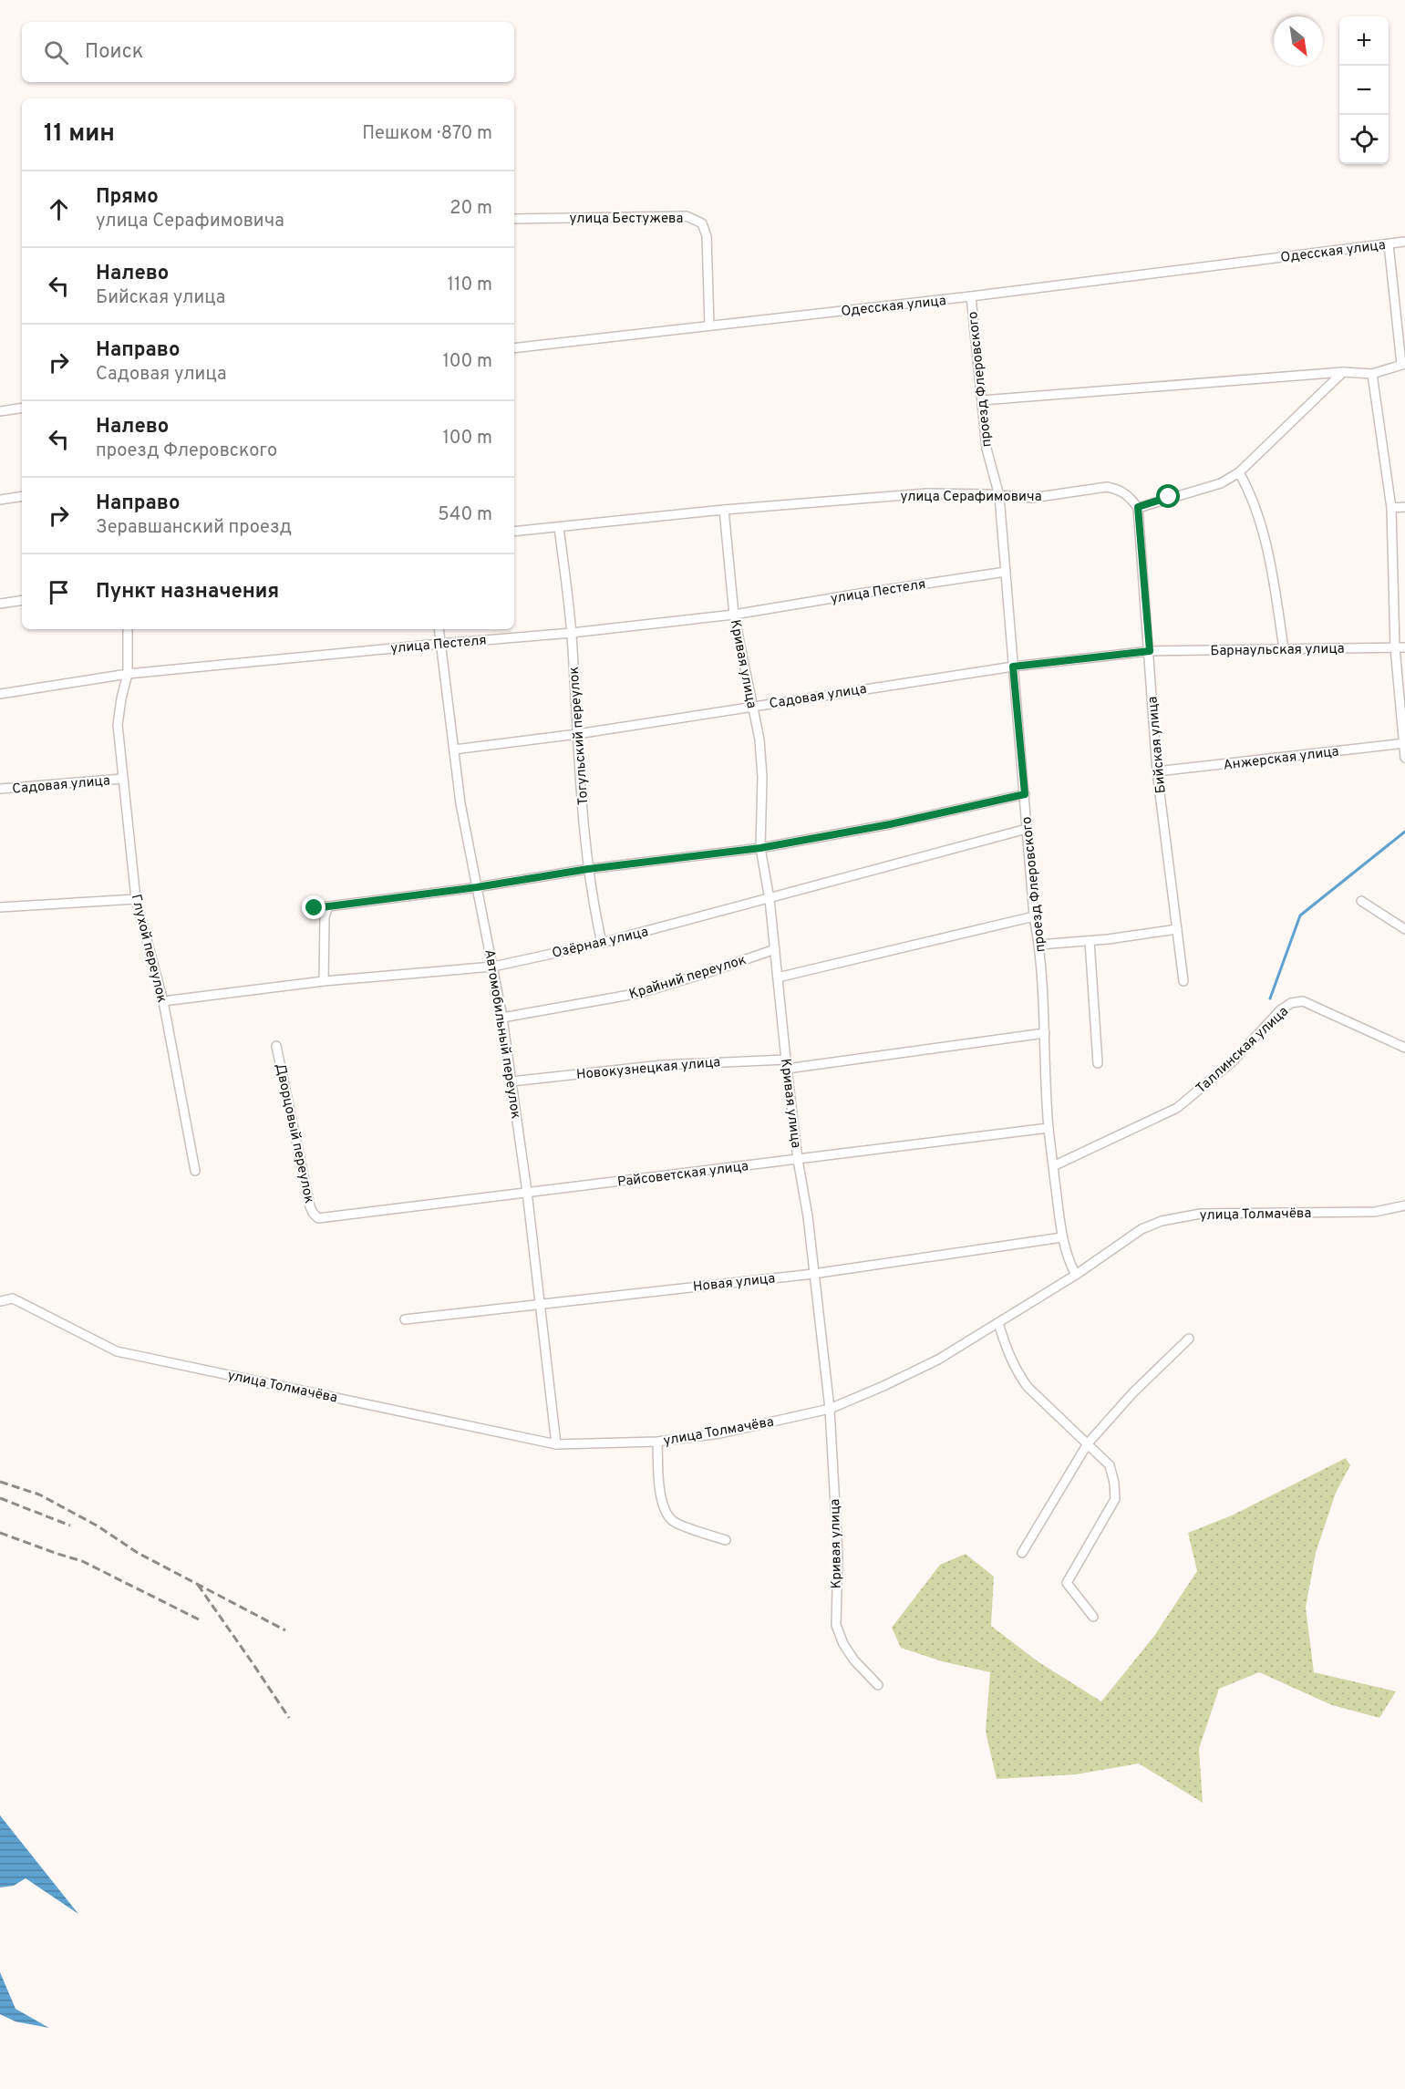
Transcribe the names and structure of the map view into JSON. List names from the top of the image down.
{
  "streets": {
    "street": [
      "улица Бестужева",
      "Одесская улица",
      "проезд Флеровского",
      "улица Серафимовича",
      "улица Пестеля",
      "Барнаульская улица",
      "Кривая улица",
      "Садовая улица",
      "Тогульский переулок",
      "Бийская улица",
      "Анжерская улица",
      "Озёрная улица",
      "Глухой переулок",
      "Крайний переулок",
      "Автомобильный переулок",
      "Таллинская улица",
      "Новокузнецкая улица",
      "Дворцовый переулок",
      "Райсоветская улица",
      "улица Толмачёва",
      "Новая улица"
    ]
  },
  "crossings": [
    ["улица Бестужева", "Одесская улица"],
    ["Одесская улица", "проезд Флеровского"],
    ["проезд Флеровского", "улица Серафимовича"],
    ["проезд Флеровского", "улица Пестеля"],
    ["проезд Флеровского", "Садовая улица"],
    ["проезд Флеровского", "Озёрная улица"],
    ["проезд Флеровского", "Таллинская улица"],
    ["проезд Флеровского", "Райсоветская улица"],
    ["проезд Флеровского", "улица Толмачёва"],
    ["проезд Флеровского", "Новая улица"],
    ["улица Серафимовича", "Кривая улица"],
    ["улица Серафимовича", "Тогульский переулок"],
    ["улица Серафимовича", "Бийская улица"],
    ["улица Пестеля", "Кривая улица"],
    ["улица Пестеля", "Тогульский переулок"],
    ["улица Пестеля", "Глухой переулок"],
    ["улица Пестеля", "Автомобильный переулок"],
    ["Барнаульская улица", "Садовая улица"],
    ["Барнаульская улица", "Бийская улица"],
    ["Кривая улица", "Садовая улица"],
    ["Кривая улица", "Озёрная улица"],
    ["Кривая улица", "Крайний переулок"],
    ["Кривая улица", "Новокузнецкая улица"],
    ["Кривая улица", "Райсоветская улица"],
    ["Кривая улица", "улица Толмачёва"],
    ["Кривая улица", "Новая улица"],
    ["Садовая улица", "Тогульский переулок"],
    ["Садовая улица", "Бийская улица"],
    ["Садовая улица", "Глухой переулок"],
    ["Садовая улица", "Автомобильный переулок"],
    ["Тогульский переулок", "Озёрная улица"],
    ["Бийская улица", "Анжерская улица"],
    ["Озёрная улица", "Глухой переулок"],
    ["Озёрная улица", "Автомобильный переулок"],
    ["Крайний переулок", "Автомобильный переулок"],
    ["Автомобильный переулок", "Новокузнецкая улица"],
    ["Автомобильный переулок", "Райсоветская улица"],
    ["Автомобильный переулок", "улица Толмачёва"],
    ["Автомобильный переулок", "Новая улица"],
    ["Дворцовый переулок", "Райсоветская улица"]
  ],
  "north": "bottom right",
  "page": {
    "map_buttons": ["+", "−"],
    "search": "Поиск",
    "heading": ["11 мин", "Пешком · 870 m"],
    "list": [
      ["Прямо", "улица Серафимовича", "20 m"],
      ["Налево", "Бийская улица", "110 m"],
      ["Направо", "Садовая улица", "100 m"],
      ["Налево", "проезд Флеровского", "100 m"],
      ["Направо", "Зеравшанский проезд", "540 m"],
      "Пункт назначения"
    ]
  }
}
